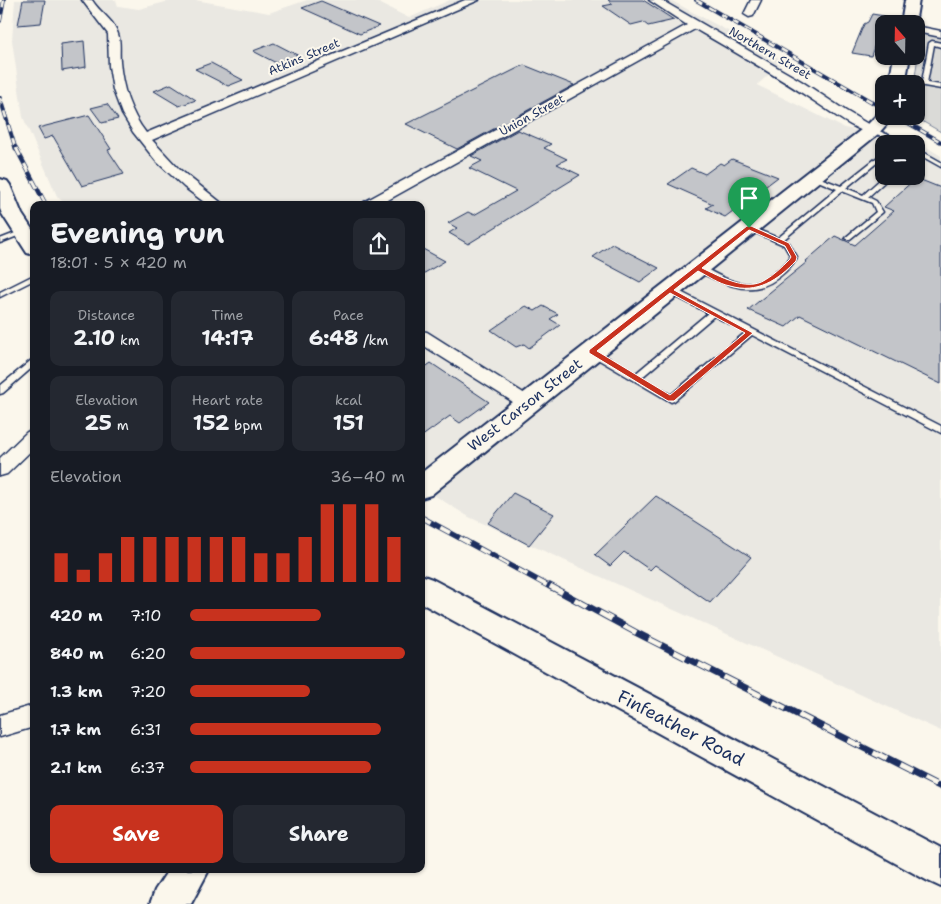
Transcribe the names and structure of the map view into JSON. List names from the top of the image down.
{
  "streets": {
    "street": [
      "Northern Street",
      "Atkins Street",
      "Union Street",
      "West Carson Street",
      "Finfeather Road"
    ]
  },
  "crossings": [
    ["Northern Street", "Union Street"]
  ],
  "north": "top",
  "page": {
    "map_buttons": ["+", "−"],
    "heading": ["Evening run", "18:01 · 5 × 420 m"],
    "stats": [
      ["Distance", "2.10 km"],
      ["Time", "14:17"],
      ["Pace", "6:48 /km"],
      ["Elevation", "25 m"],
      ["Heart rate", "152 bpm"],
      ["kcal", "151"]
    ],
    "chart": ["Elevation", "36–40 m"],
    "list": [
      {
        "name": "420 m",
        "note": "7:10"
      },
      {
        "name": "840 m",
        "note": "6:20"
      },
      {
        "name": "1.3 km",
        "note": "7:20"
      },
      {
        "name": "1.7 km",
        "note": "6:31"
      },
      {
        "name": "2.1 km",
        "note": "6:37"
      }
    ],
    "buttons": ["Save", "Share"]
  }
}
